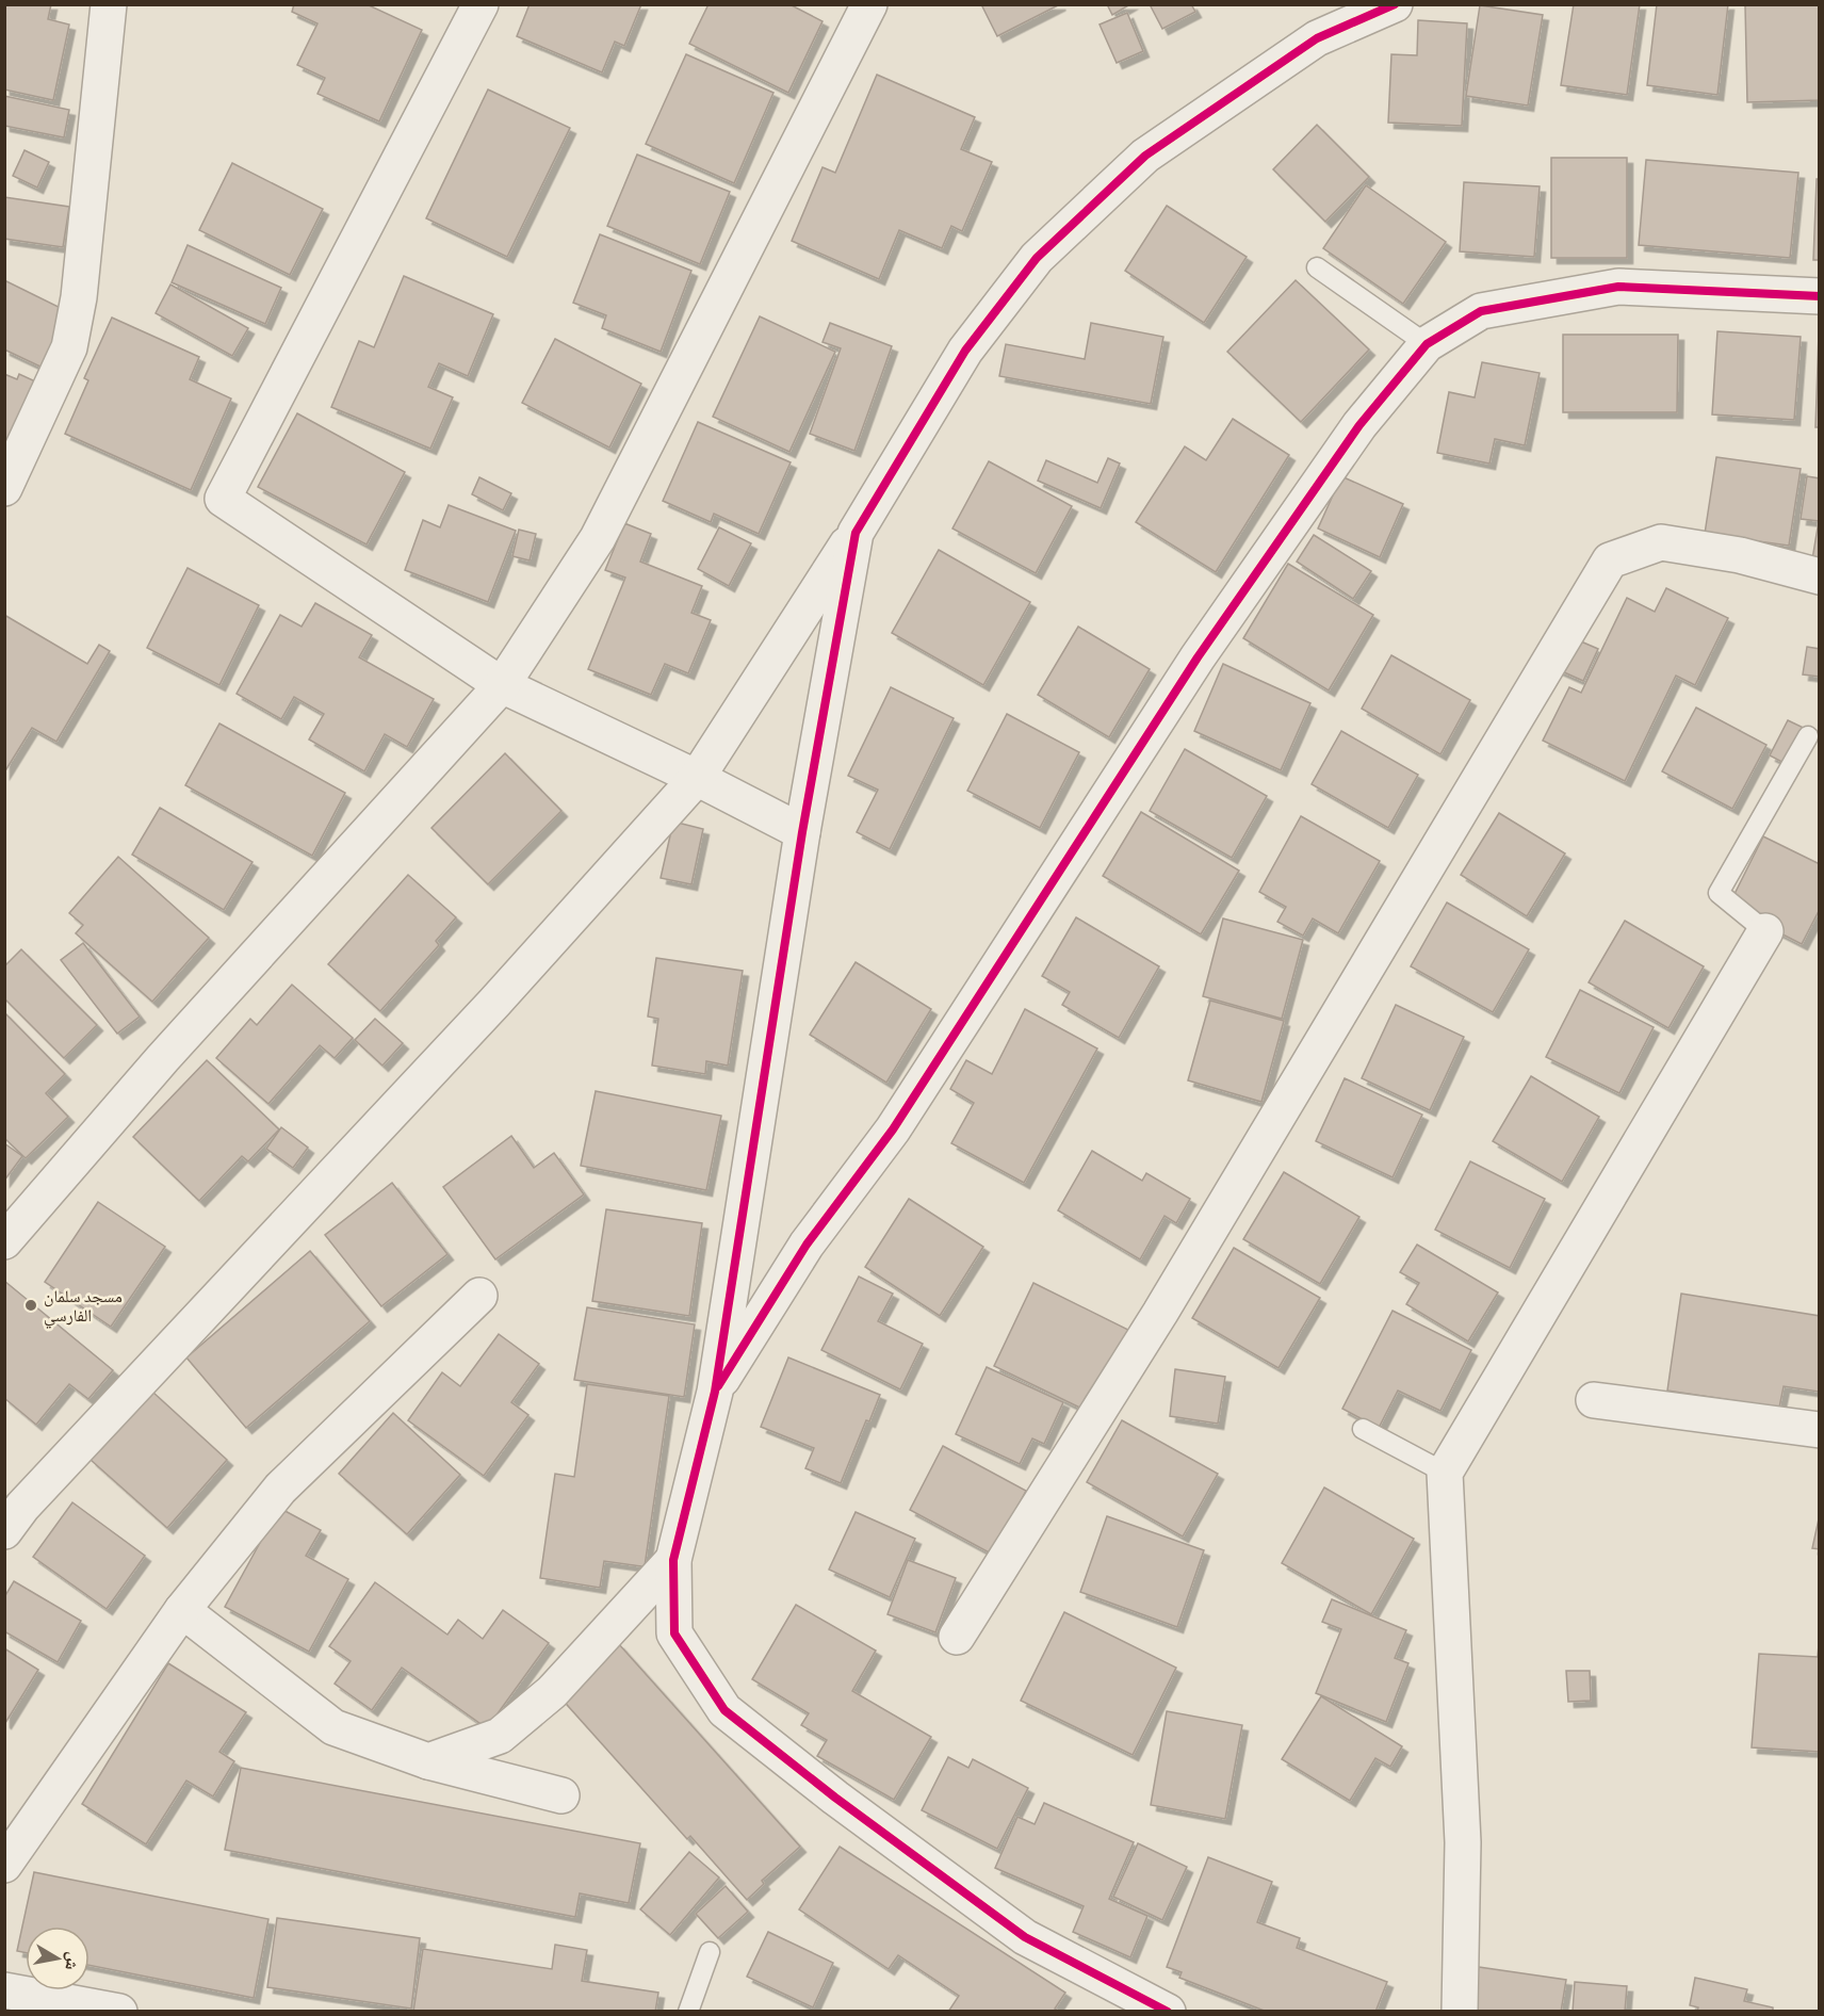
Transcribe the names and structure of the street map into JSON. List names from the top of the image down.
{
  "places": ["مسجد سلمان الفارسي"],
  "north": "right"
}
